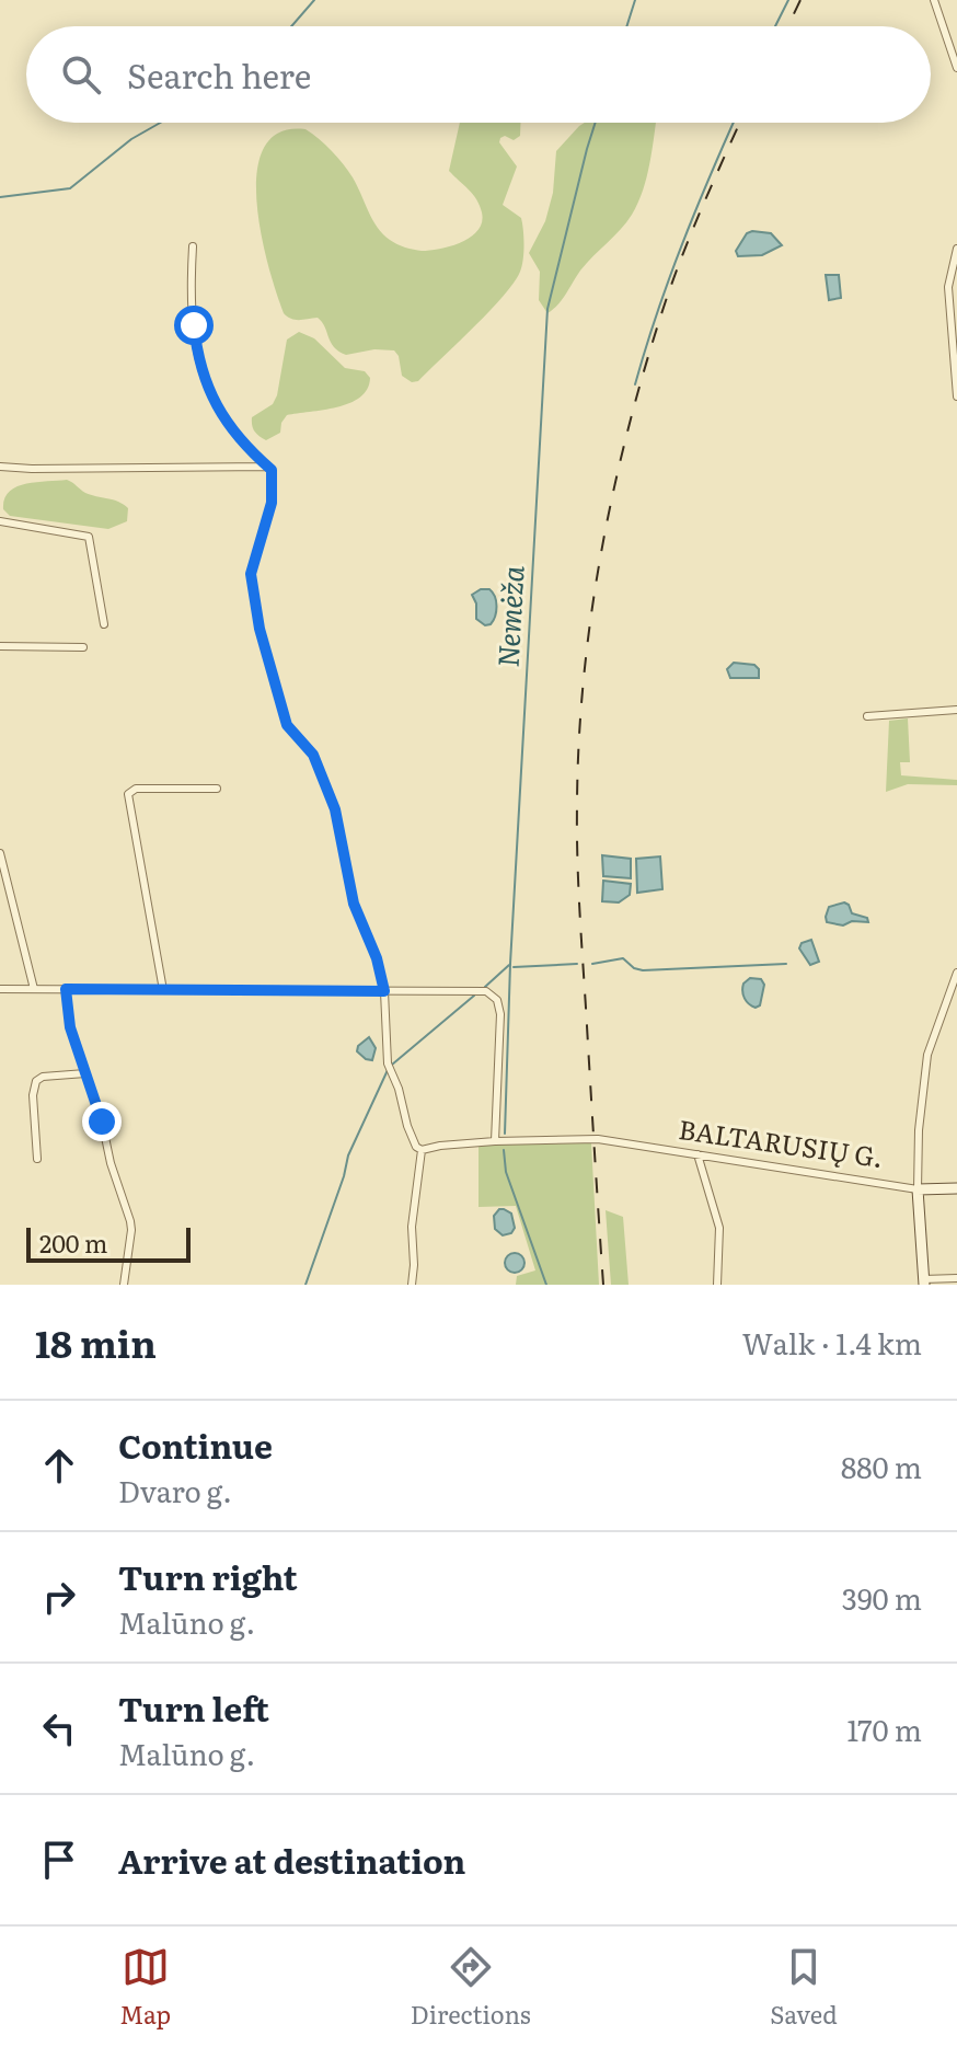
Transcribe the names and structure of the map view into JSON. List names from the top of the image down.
{
  "streets": {
    "main road": ["BALTARUSIŲ G."]
  },
  "water": ["Nemėža"],
  "scale_bar": "200 m",
  "page": {
    "search": "Search here",
    "scale": "200 m",
    "heading": ["18 min", "Walk · 1.4 km"],
    "list": [
      ["Continue", "Dvaro g.", "880 m"],
      ["Turn right", "Malūno g.", "390 m"],
      ["Turn left", "Malūno g.", "170 m"],
      "Arrive at destination"
    ],
    "nav": ["Map", "Directions", "Saved"]
  }
}
